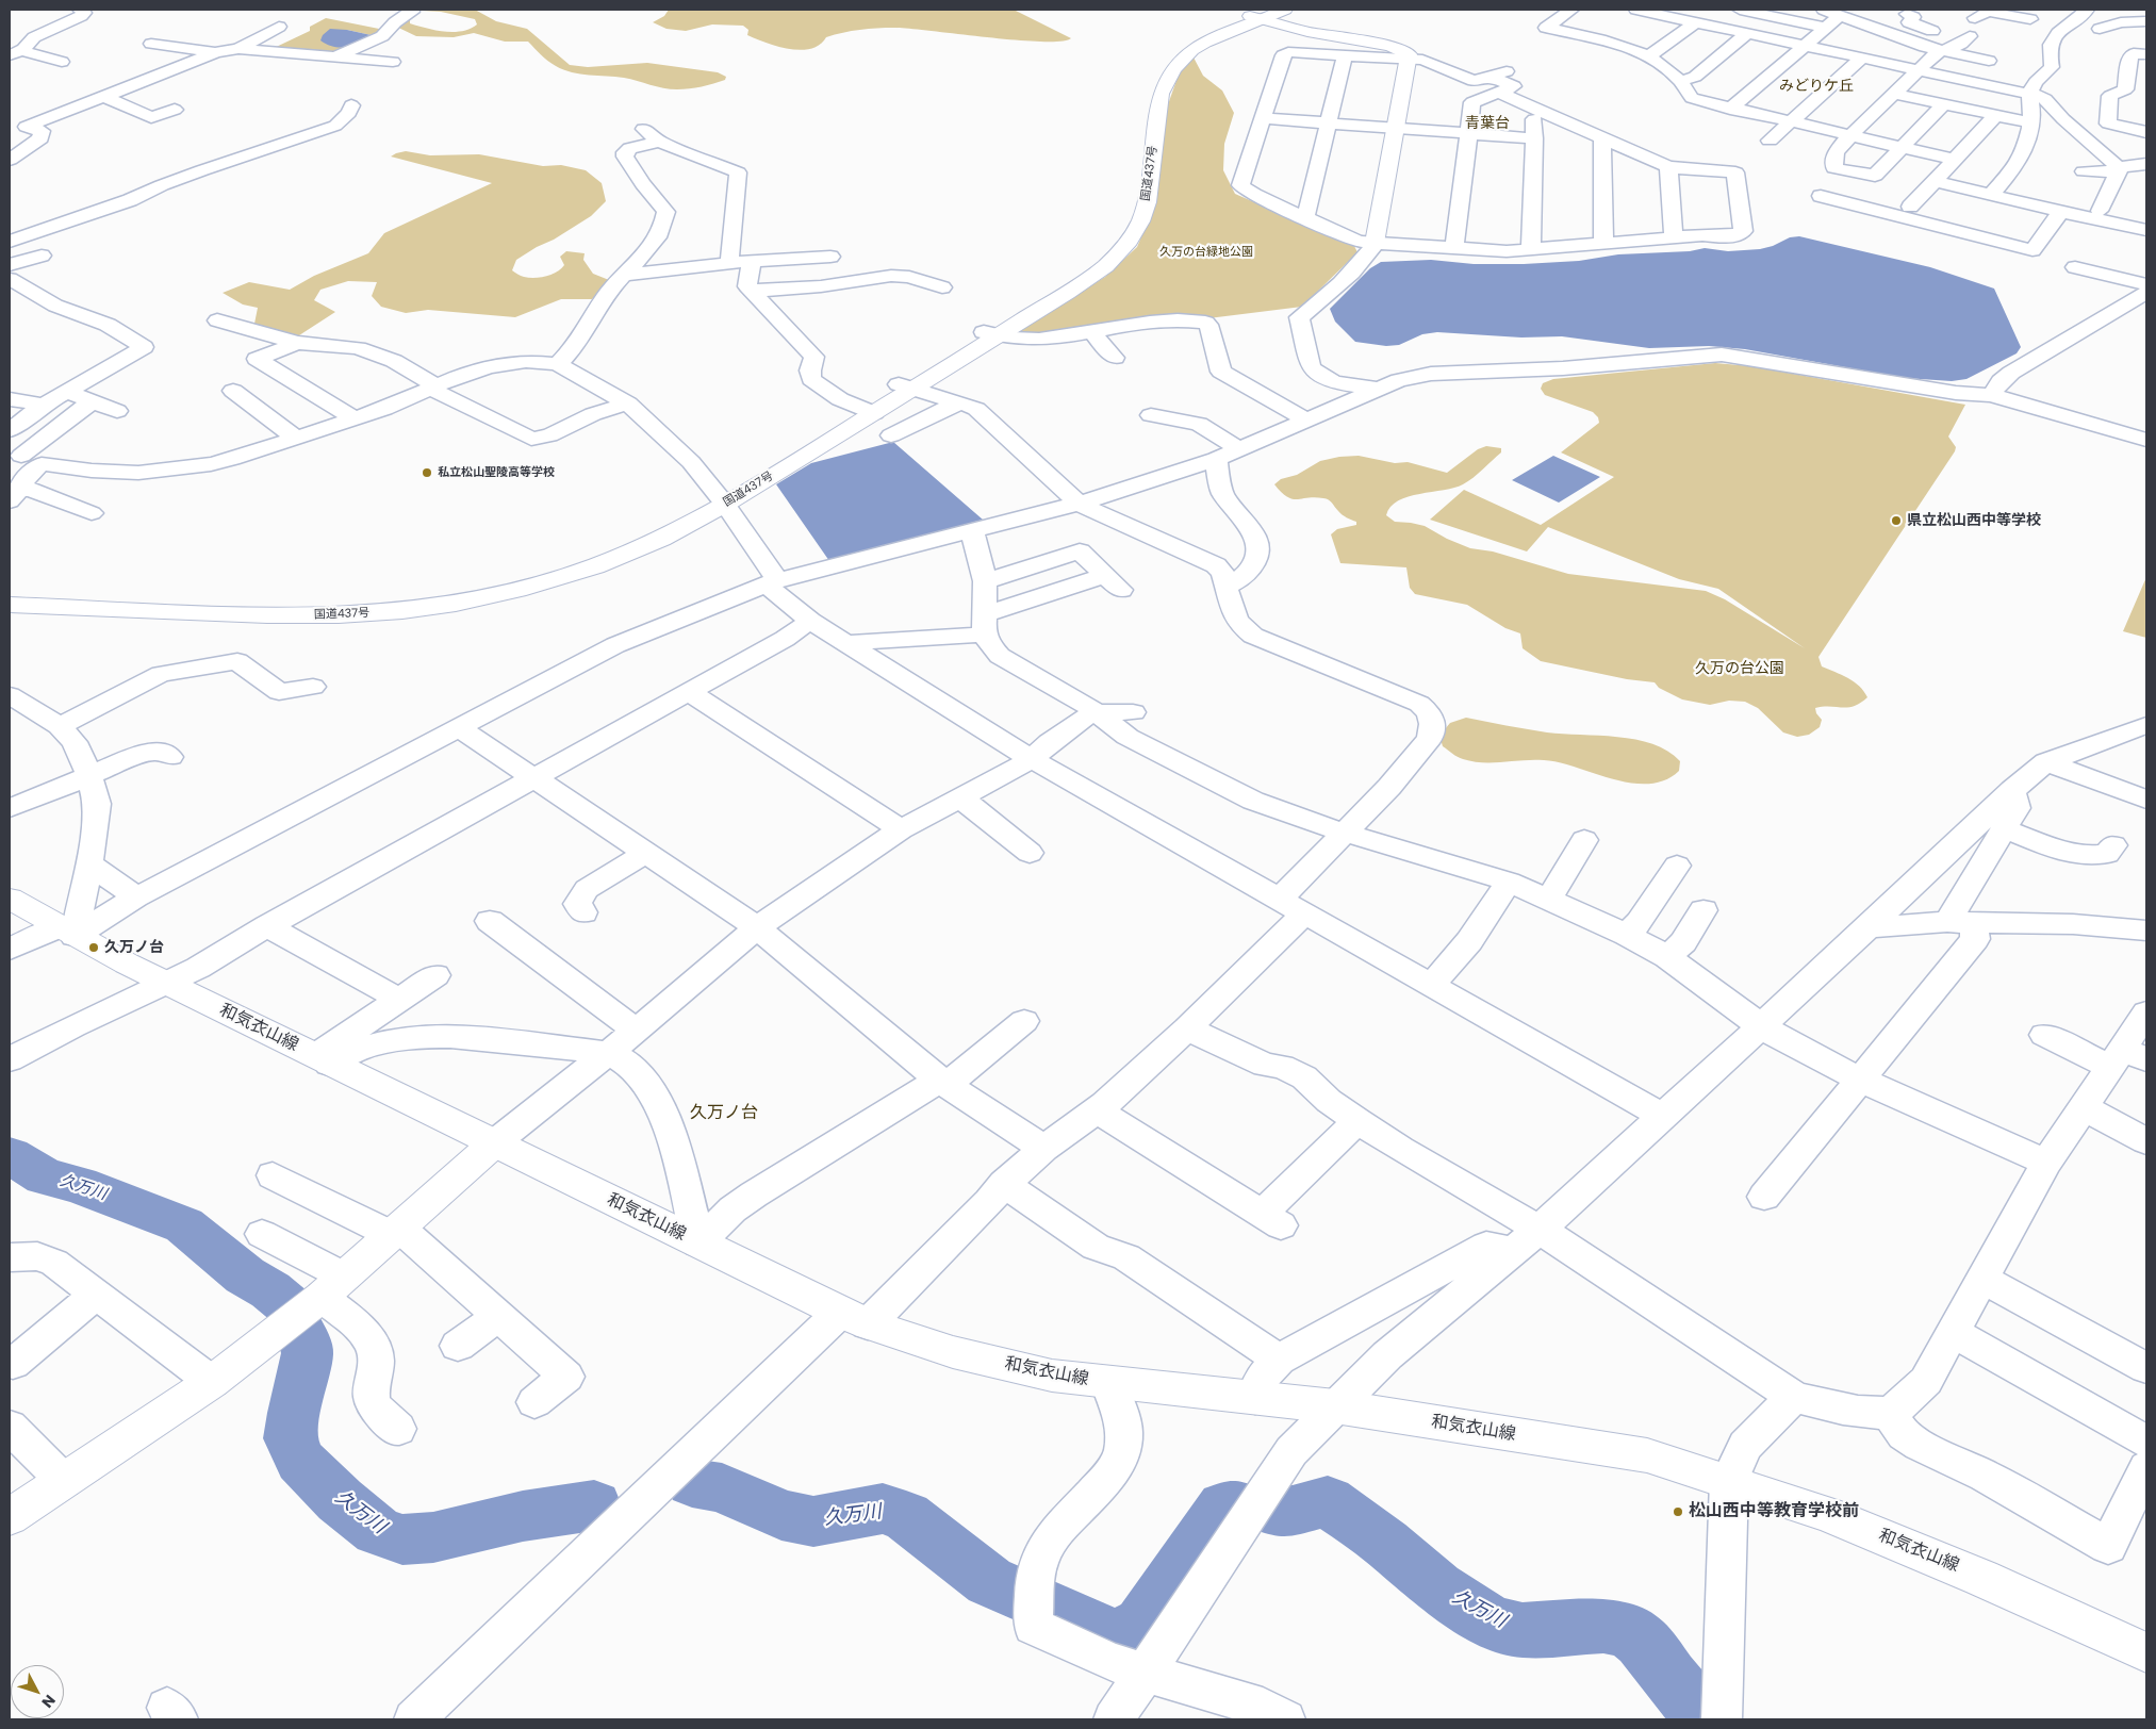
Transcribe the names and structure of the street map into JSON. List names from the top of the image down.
{
  "streets": {
    "main road": ["国道437号", "和気衣山線"]
  },
  "districts": ["みどりケ丘", "青葉台", "久万ノ台"],
  "water": ["久万川"],
  "parks": ["久万の台緑地公園", "久万の台公園"],
  "places": [
    "私立松山聖陵高等学校",
    "県立松山西中等学校",
    "久万ノ台",
    "松山西中等教育学校前"
  ],
  "north": "bottom right"
}
